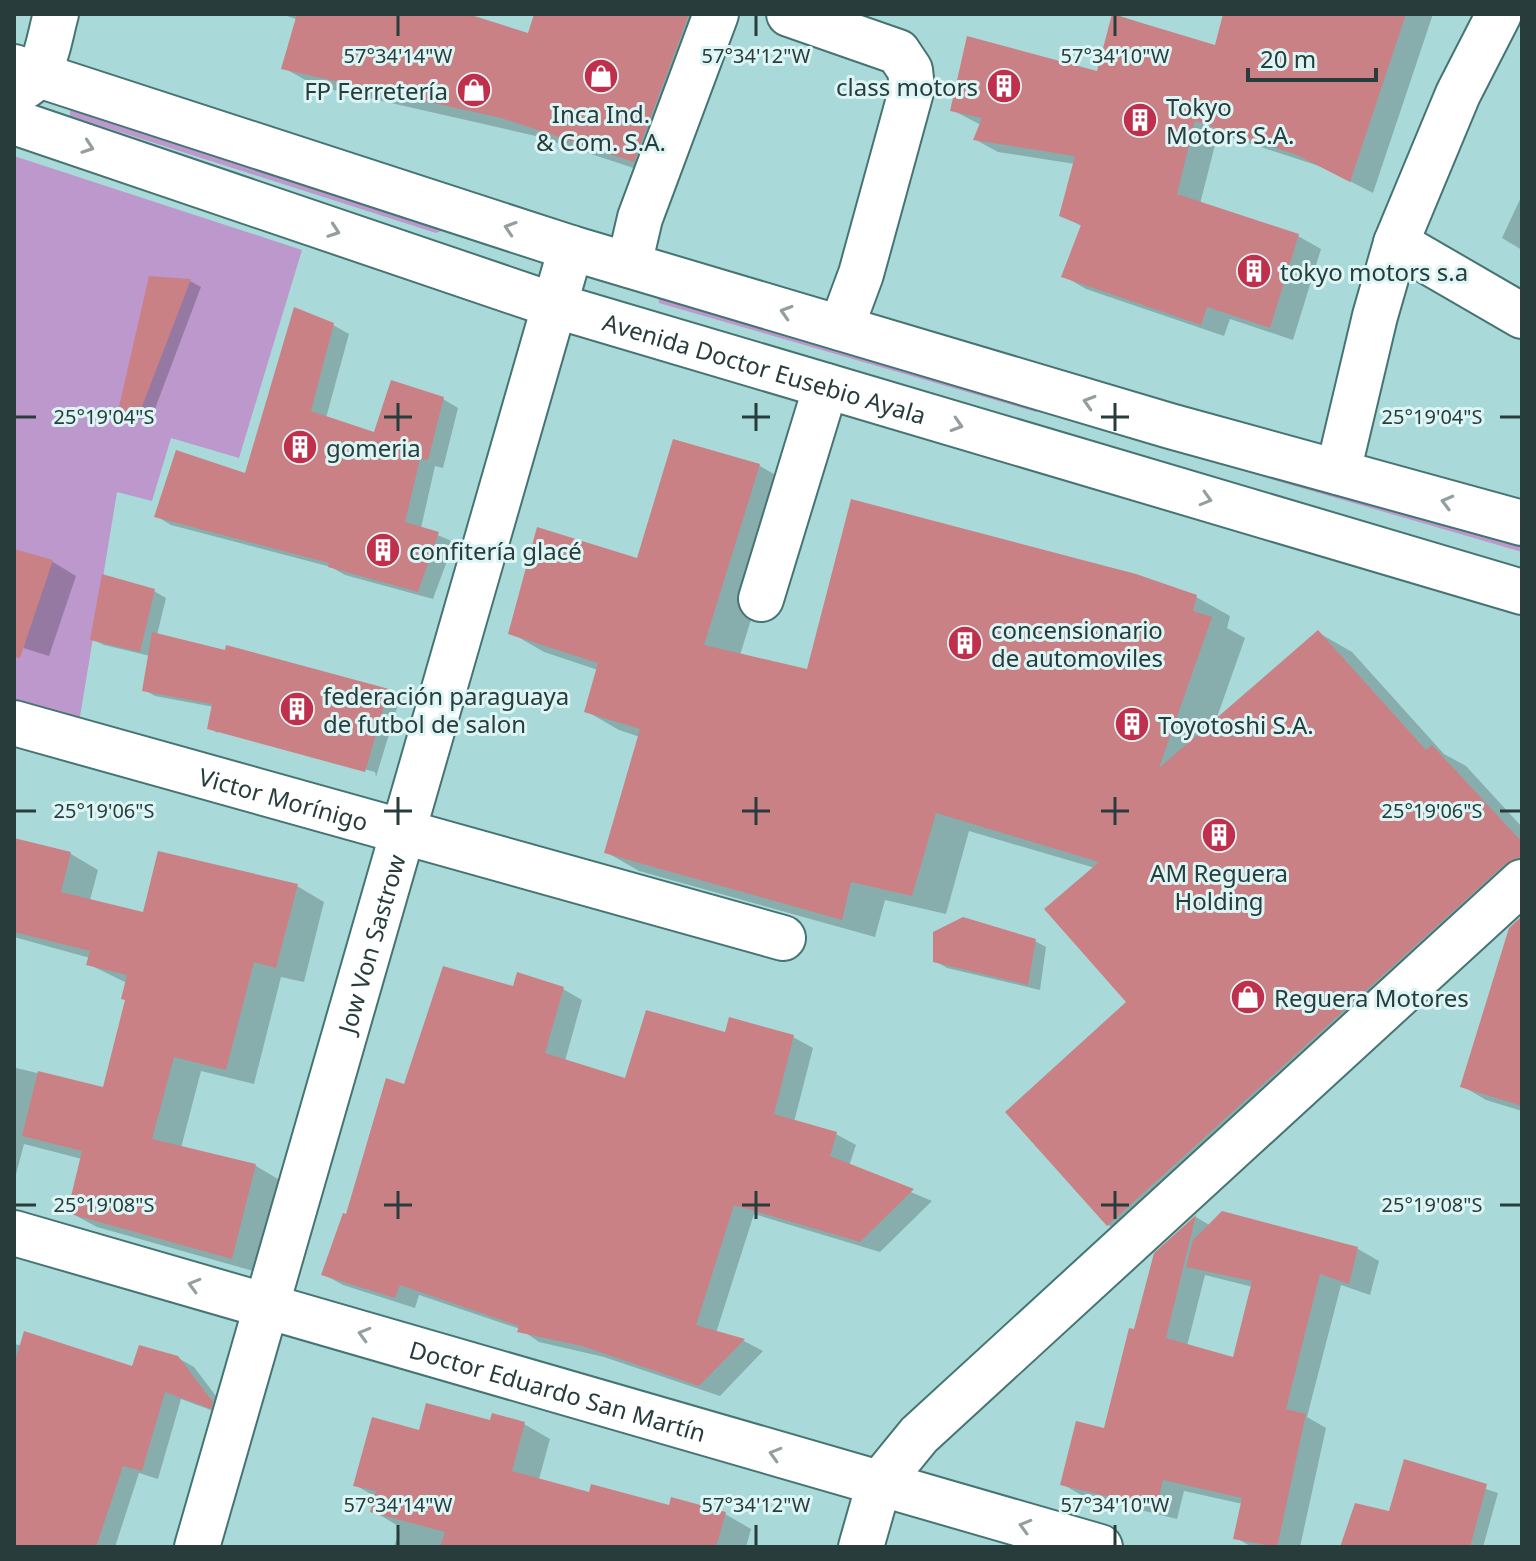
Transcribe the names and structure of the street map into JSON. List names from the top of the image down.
{
  "streets": {
    "main road": [
      "Avenida Doctor Eusebio Ayala",
      "Victor Morínigo",
      "Jow Von Sastrow",
      "Doctor Eduardo San Martín"
    ]
  },
  "crossings": [
    ["Avenida Doctor Eusebio Ayala", "Jow Von Sastrow"],
    ["Victor Morínigo", "Jow Von Sastrow"],
    ["Jow Von Sastrow", "Doctor Eduardo San Martín"]
  ],
  "one_way": ["Doctor Eduardo San Martín"],
  "places": {
    "shop": ["Inca Ind. & Com. S.A.", "FP Ferretería", "Reguera Motores"],
    "building": [
      "class motors",
      "Tokyo Motors S.A.",
      "tokyo motors s.a",
      "gomeria",
      "confitería glacé",
      "concensionario de automoviles",
      "federación paraguaya de futbol de salon",
      "Toyotoshi S.A.",
      "AM Reguera Holding"
    ]
  },
  "scale_bar": "20 m",
  "coordinates": [
    "57°34'14\"W",
    "57°34'12\"W",
    "57°34'10\"W",
    "25°19'04\"S",
    "25°19'06\"S",
    "25°19'08\"S"
  ]
}
